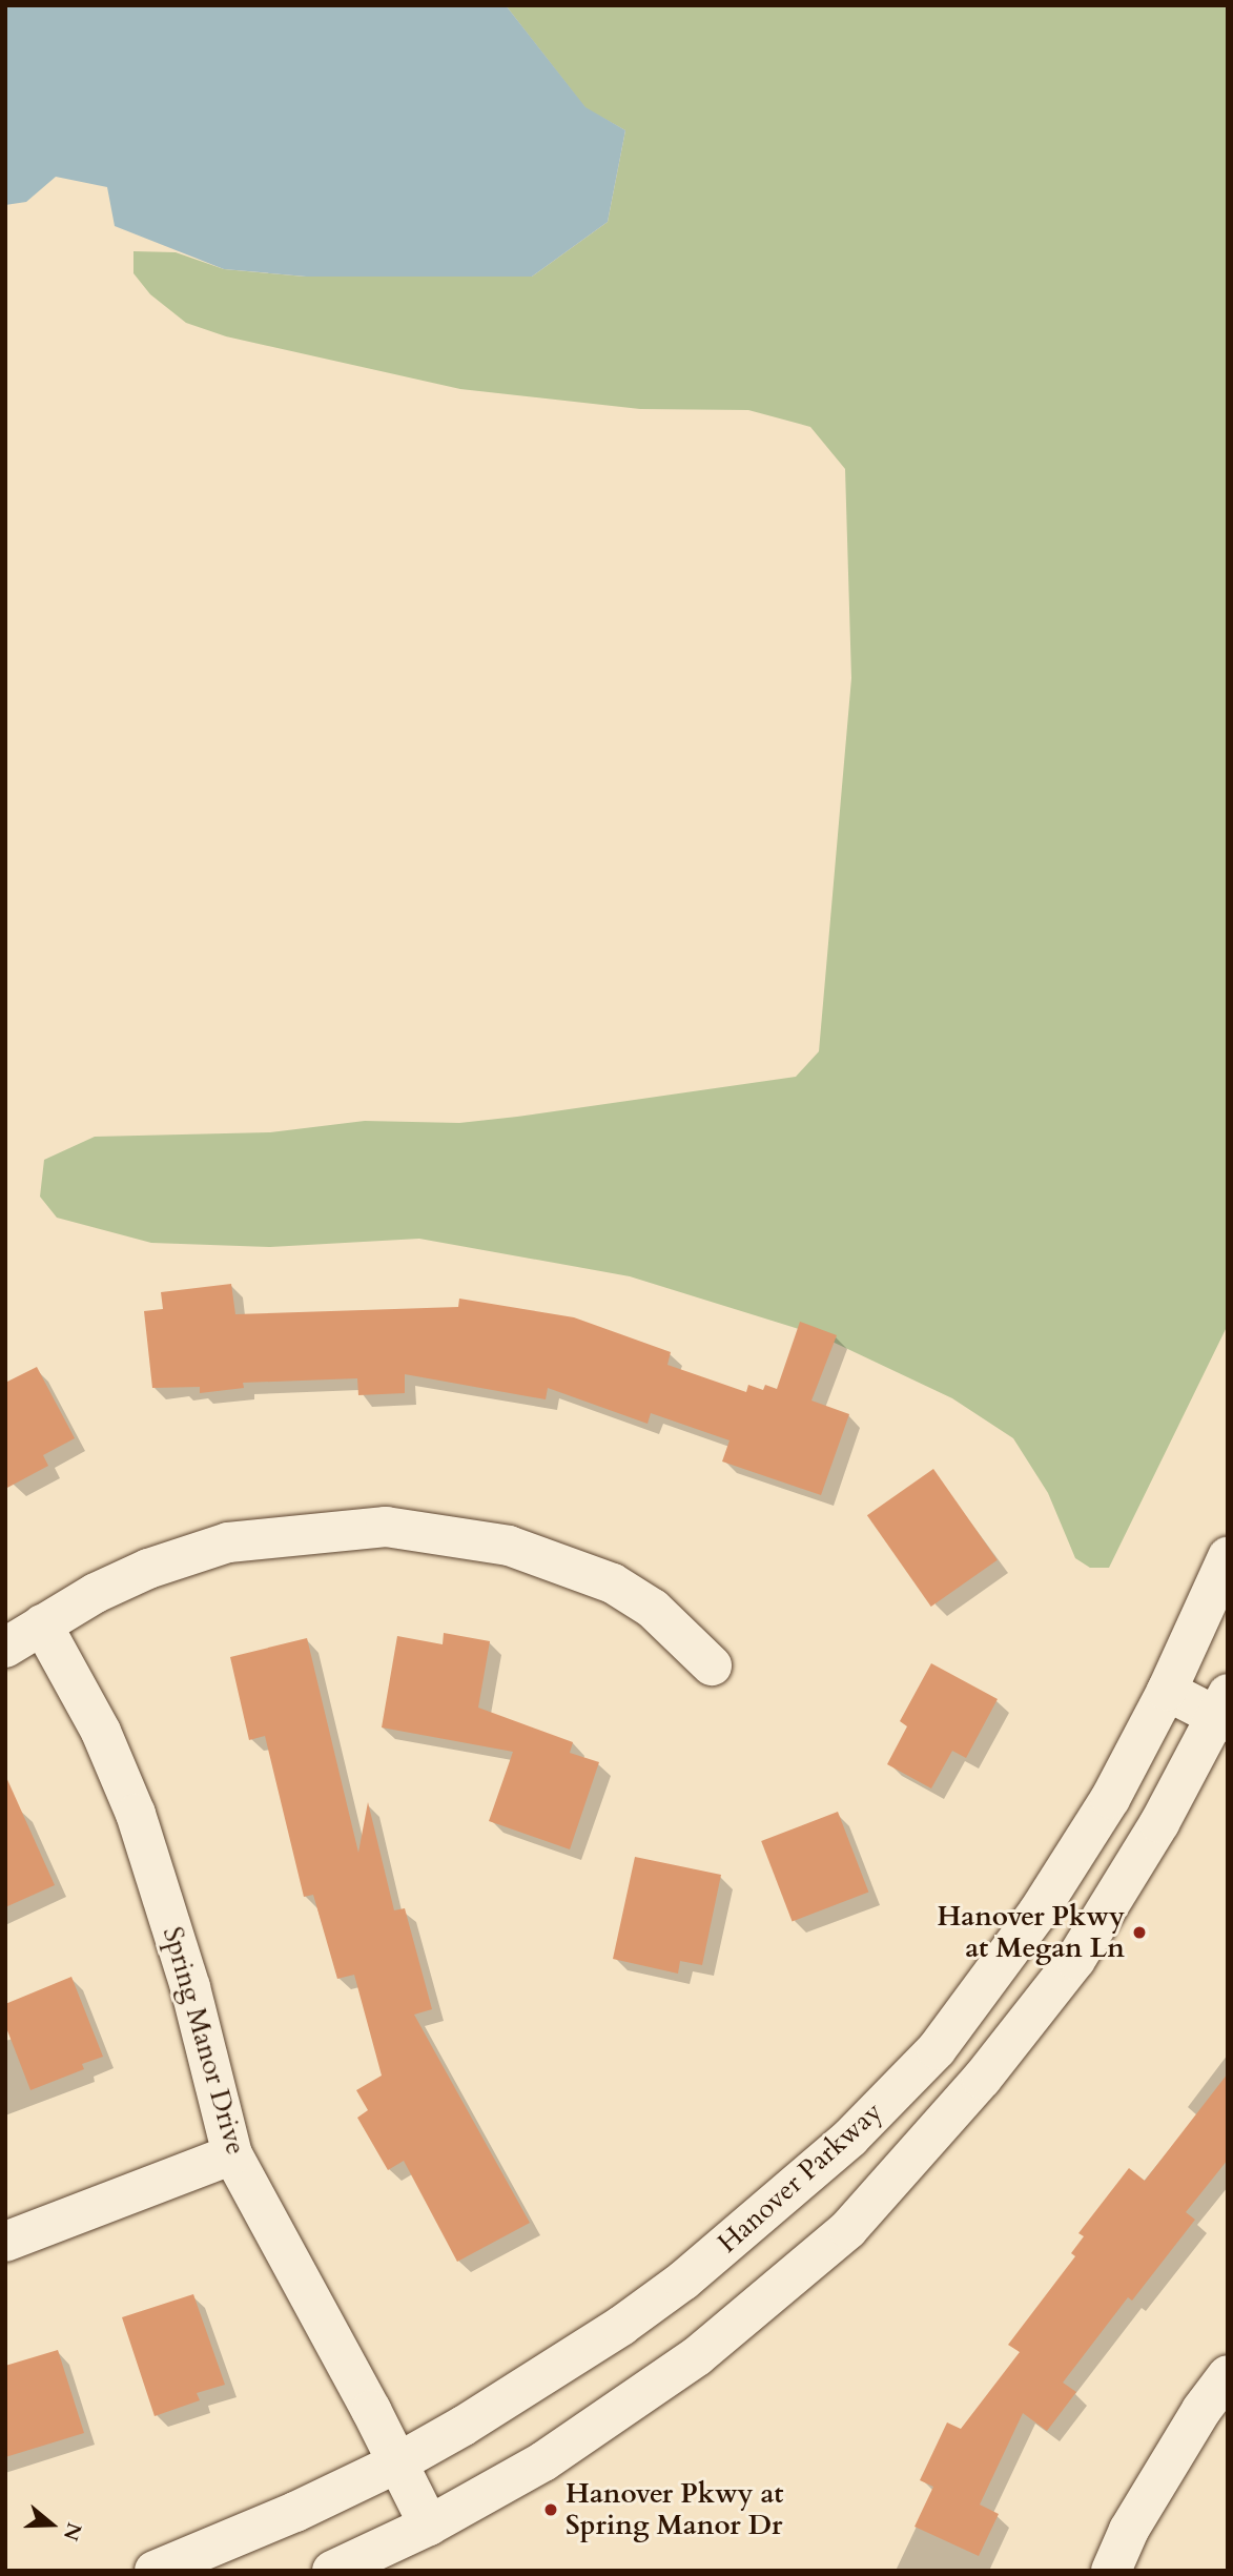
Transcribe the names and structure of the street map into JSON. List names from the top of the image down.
{
  "streets": {
    "street": ["Spring Manor Drive", "Hanover Parkway"]
  },
  "crossings": [
    ["Spring Manor Drive", "Hanover Parkway"]
  ],
  "places": ["Hanover Pkwy at Megan Ln", "Hanover Pkwy at Spring Manor Dr"],
  "north": "right"
}
